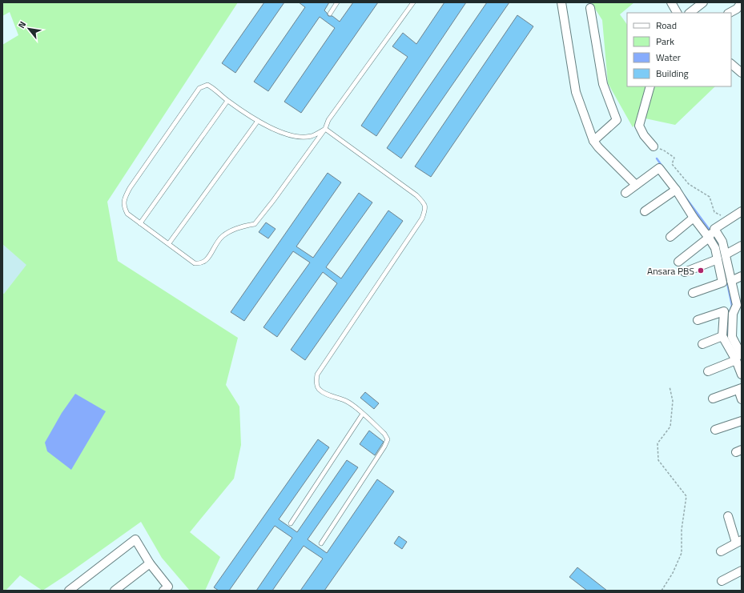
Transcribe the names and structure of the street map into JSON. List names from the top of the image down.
{
  "places": ["Ansara PBS"],
  "legend": [
    "Road",
    "Park",
    "Water",
    "Building"
  ],
  "north": "top left"
}
